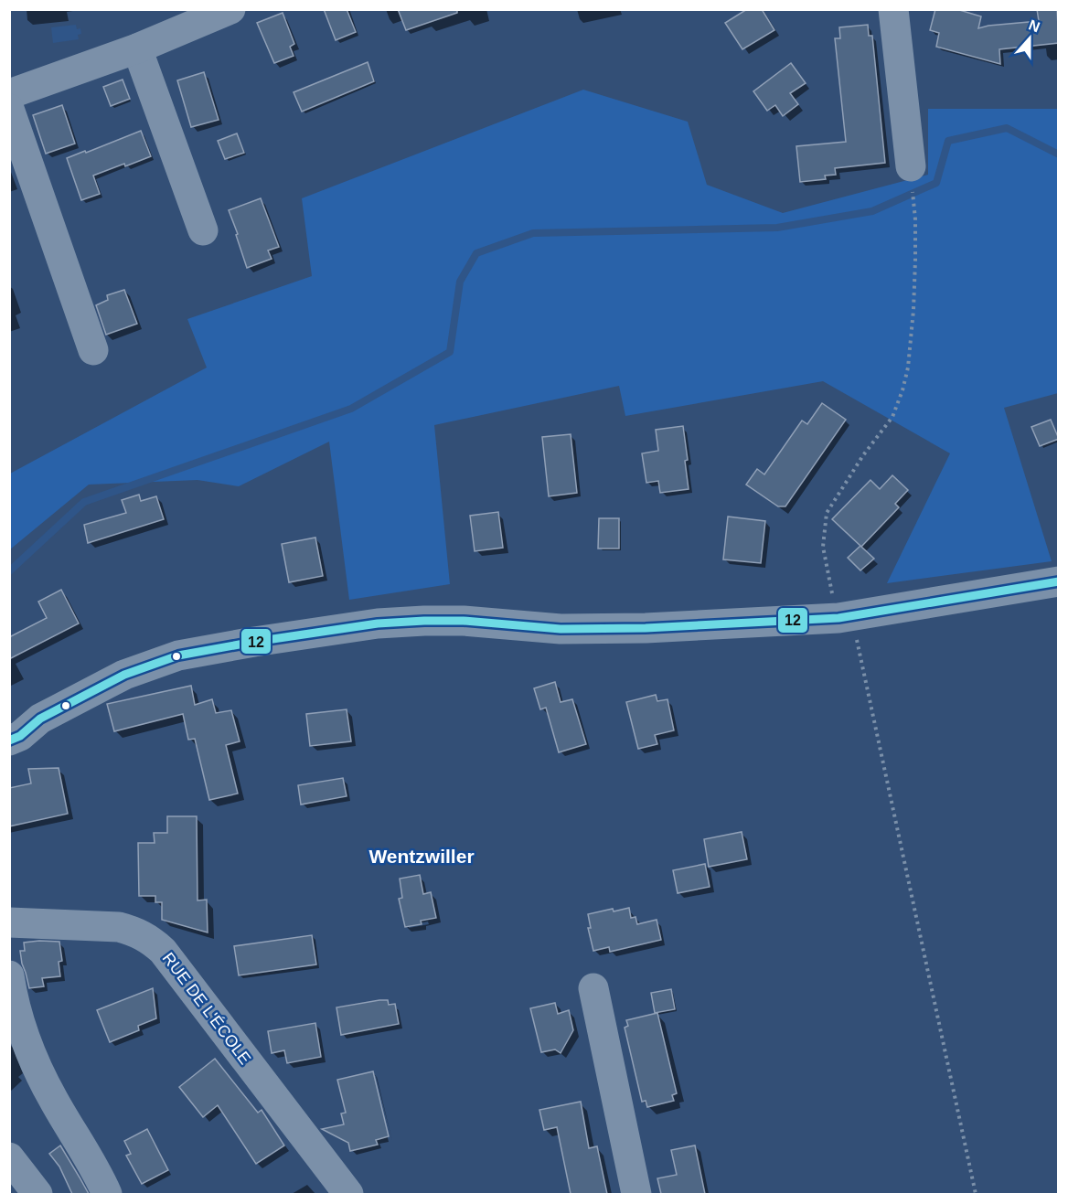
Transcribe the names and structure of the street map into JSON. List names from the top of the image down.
{
  "streets": {
    "street": ["RUE DE L'ÉCOLE"]
  },
  "districts": ["Wentzwiller"],
  "lines": ["transit line 12"],
  "north": "top"
}
